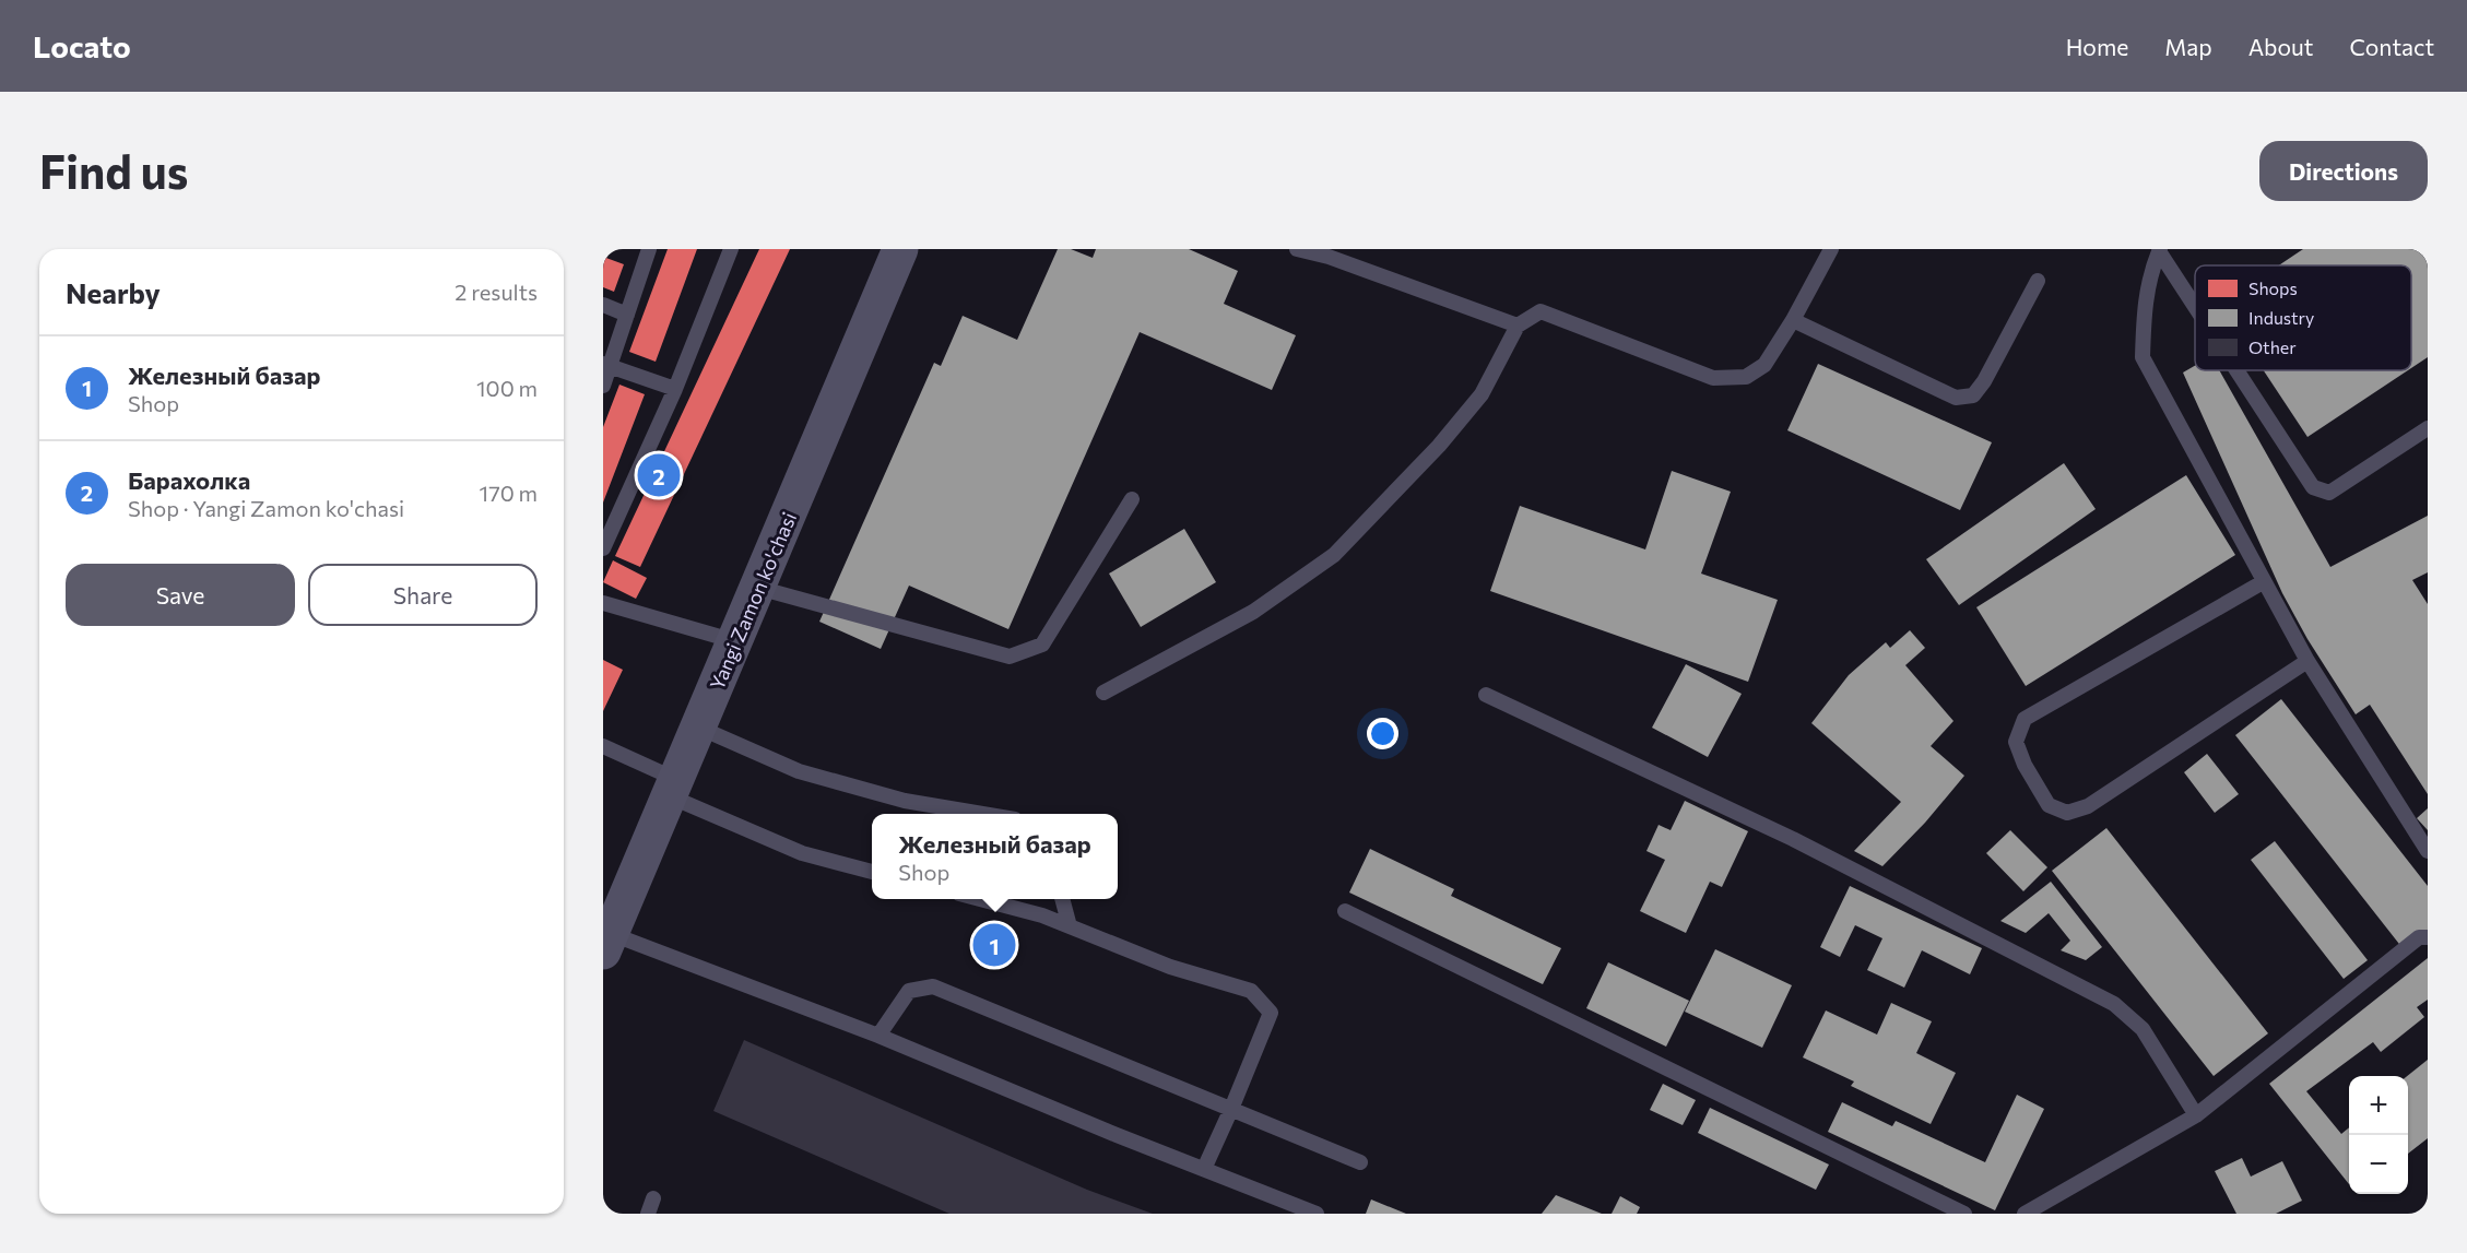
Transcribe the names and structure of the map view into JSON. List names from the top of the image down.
{
  "streets": {
    "street": ["Yangi Zamon ko'chasi"]
  },
  "legend": ["Shops", "Industry", "Other"],
  "page": {
    "header": "Locato",
    "nav": [
      "Home",
      "Map",
      "About",
      "Contact"
    ],
    "buttons": [
      "Directions",
      ["Save", "Share"]
    ],
    "title": "Find us",
    "heading": ["Nearby", "2 results"],
    "list": [
      {
        "mark": "1",
        "name": "Железный базар",
        "note": "Shop",
        "value": "100 m"
      },
      {
        "mark": "2",
        "name": "Барахолка",
        "note": "Shop · Yangi Zamon ko'chasi",
        "value": "170 m"
      }
    ],
    "pins": ["2", "1"],
    "popup": ["Железный базар", "Shop"],
    "map_buttons": ["+", "−"]
  }
}
